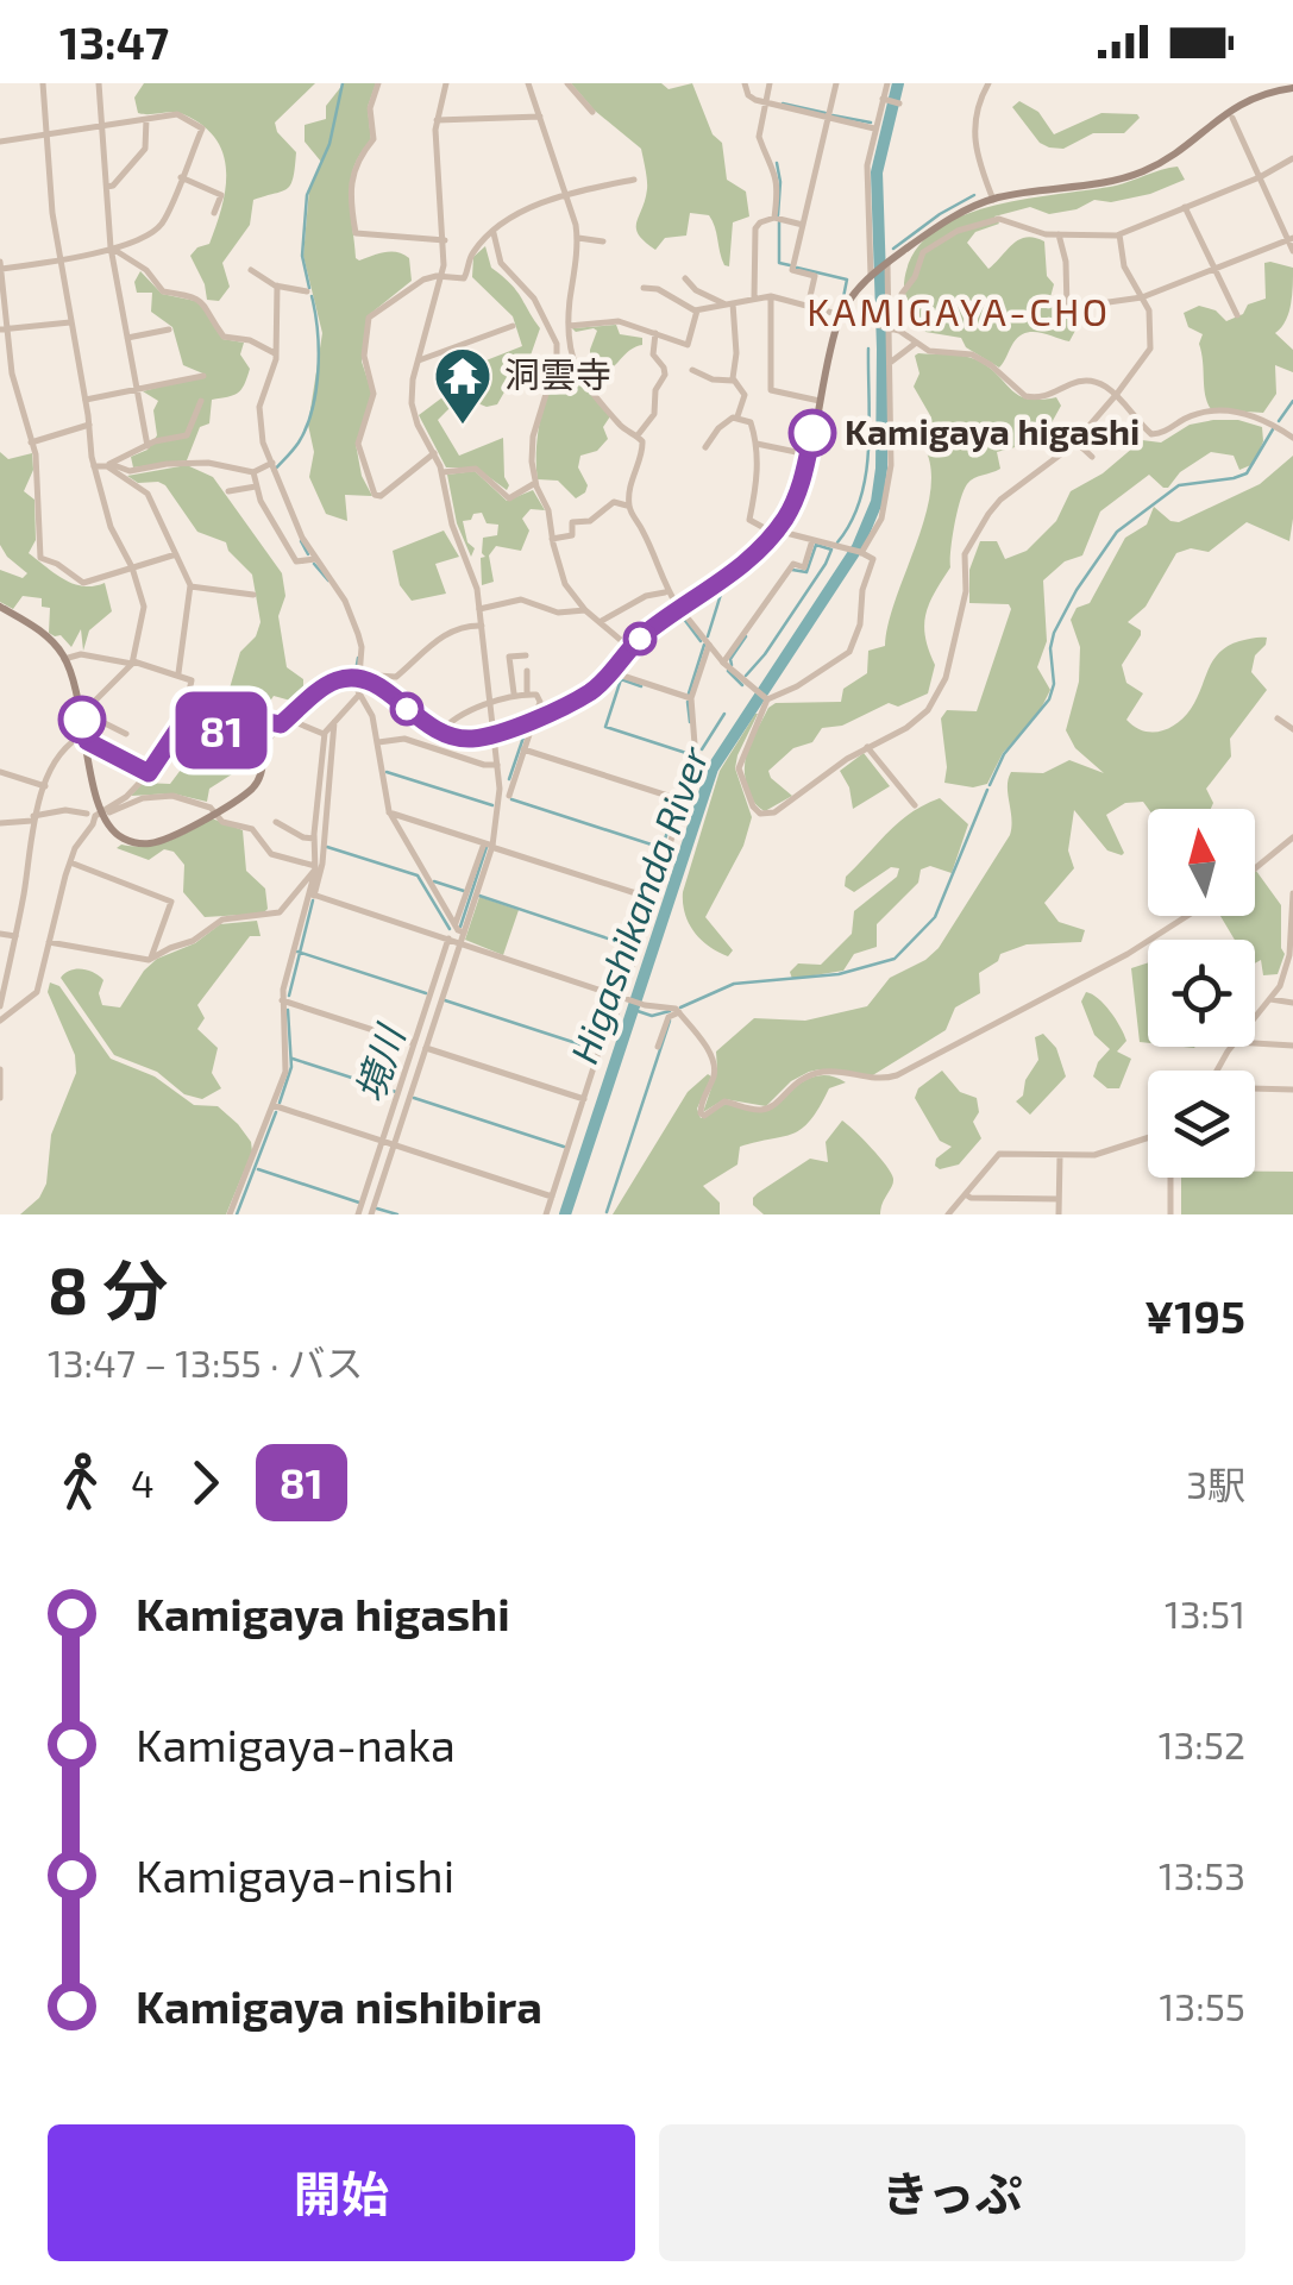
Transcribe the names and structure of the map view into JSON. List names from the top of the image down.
{
  "districts": ["KAMIGAYA-CHO"],
  "water": ["Higashikanda River", "境川"],
  "places": {
    "temple": ["洞雲寺"],
    "other": ["Kamigaya higashi"]
  },
  "lines": ["bus line 81"],
  "north": "top",
  "page": {
    "status": "13:47",
    "on_map": "81",
    "heading": ["8 分", "13:47 – 13:55 · バス", "¥195"],
    "legs": ["4", "81", "3駅"],
    "list": [
      {
        "name": "Kamigaya higashi",
        "value": "13:51"
      },
      {
        "name": "Kamigaya-naka",
        "value": "13:52"
      },
      {
        "name": "Kamigaya-nishi",
        "value": "13:53"
      },
      {
        "name": "Kamigaya nishibira",
        "value": "13:55"
      }
    ],
    "buttons": ["開始", "きっぷ"]
  }
}
